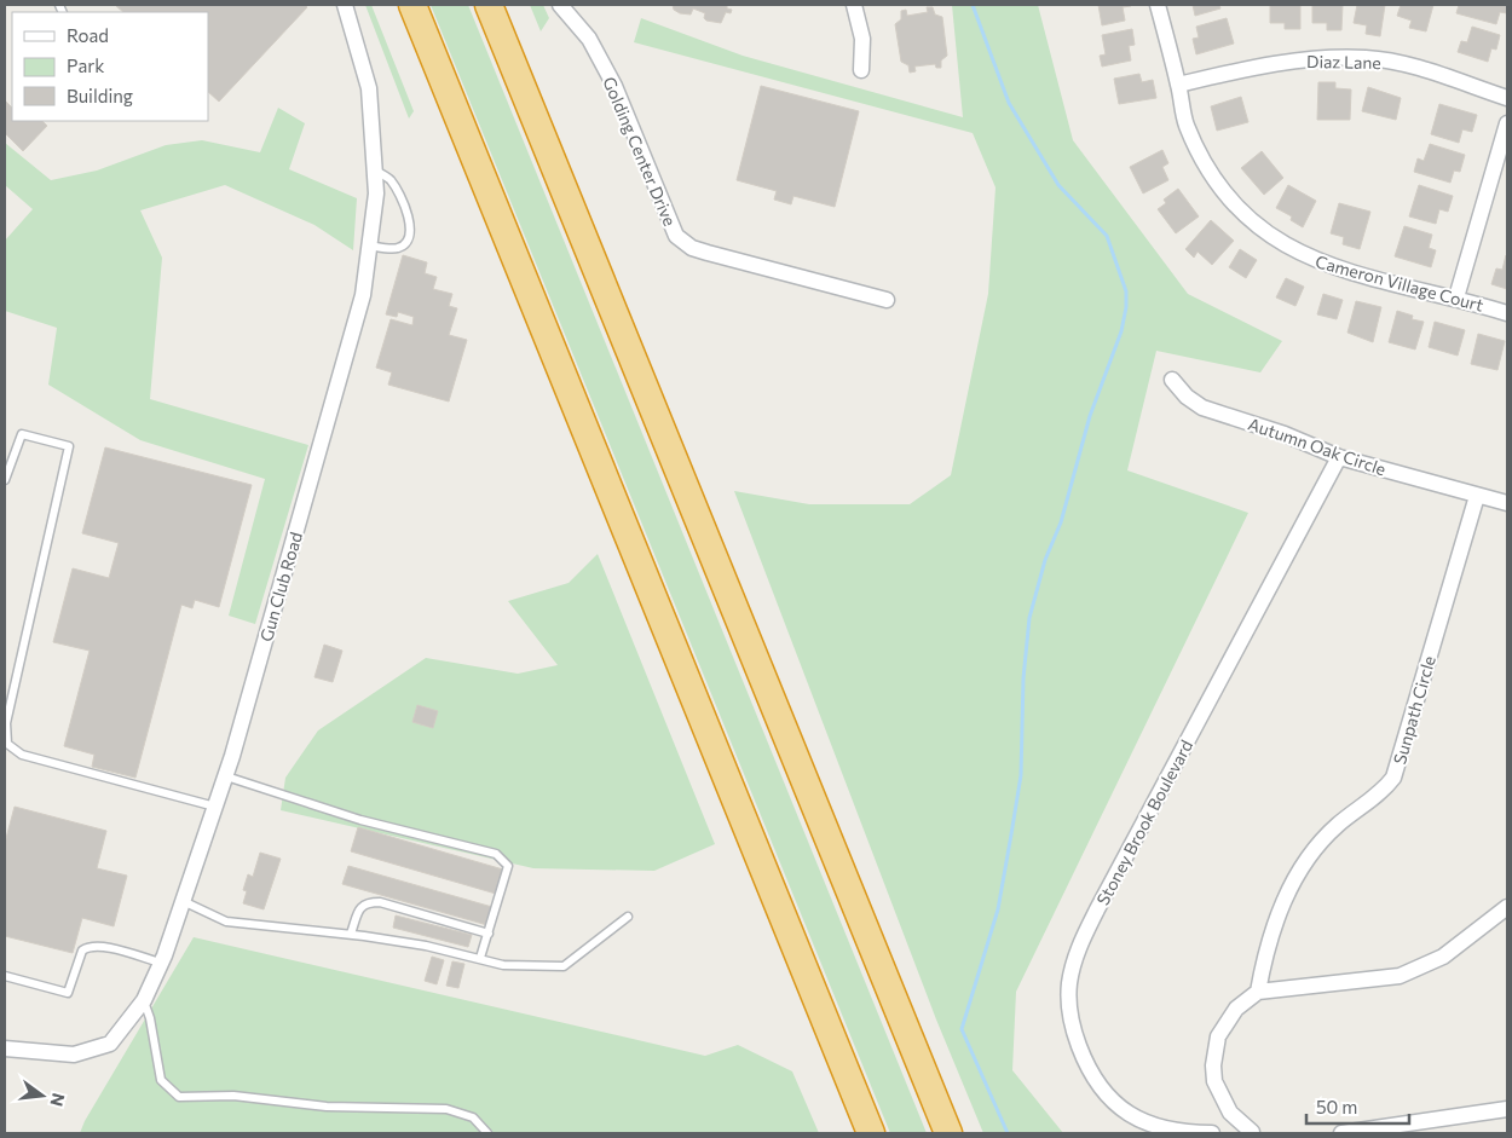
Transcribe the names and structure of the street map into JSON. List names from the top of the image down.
{
  "streets": {
    "street": [
      "Diaz Lane",
      "Golding Center Drive",
      "Cameron Village Court",
      "Autumn Oak Circle",
      "Gun Club Road",
      "Sunpath Circle",
      "Stoney Brook Boulevard"
    ]
  },
  "crossings": [
    ["Diaz Lane", "Cameron Village Court"],
    ["Autumn Oak Circle", "Sunpath Circle"],
    ["Autumn Oak Circle", "Stoney Brook Boulevard"]
  ],
  "legend": ["Road", "Park", "Building"],
  "scale_bar": "50 m",
  "north": "right"
}
